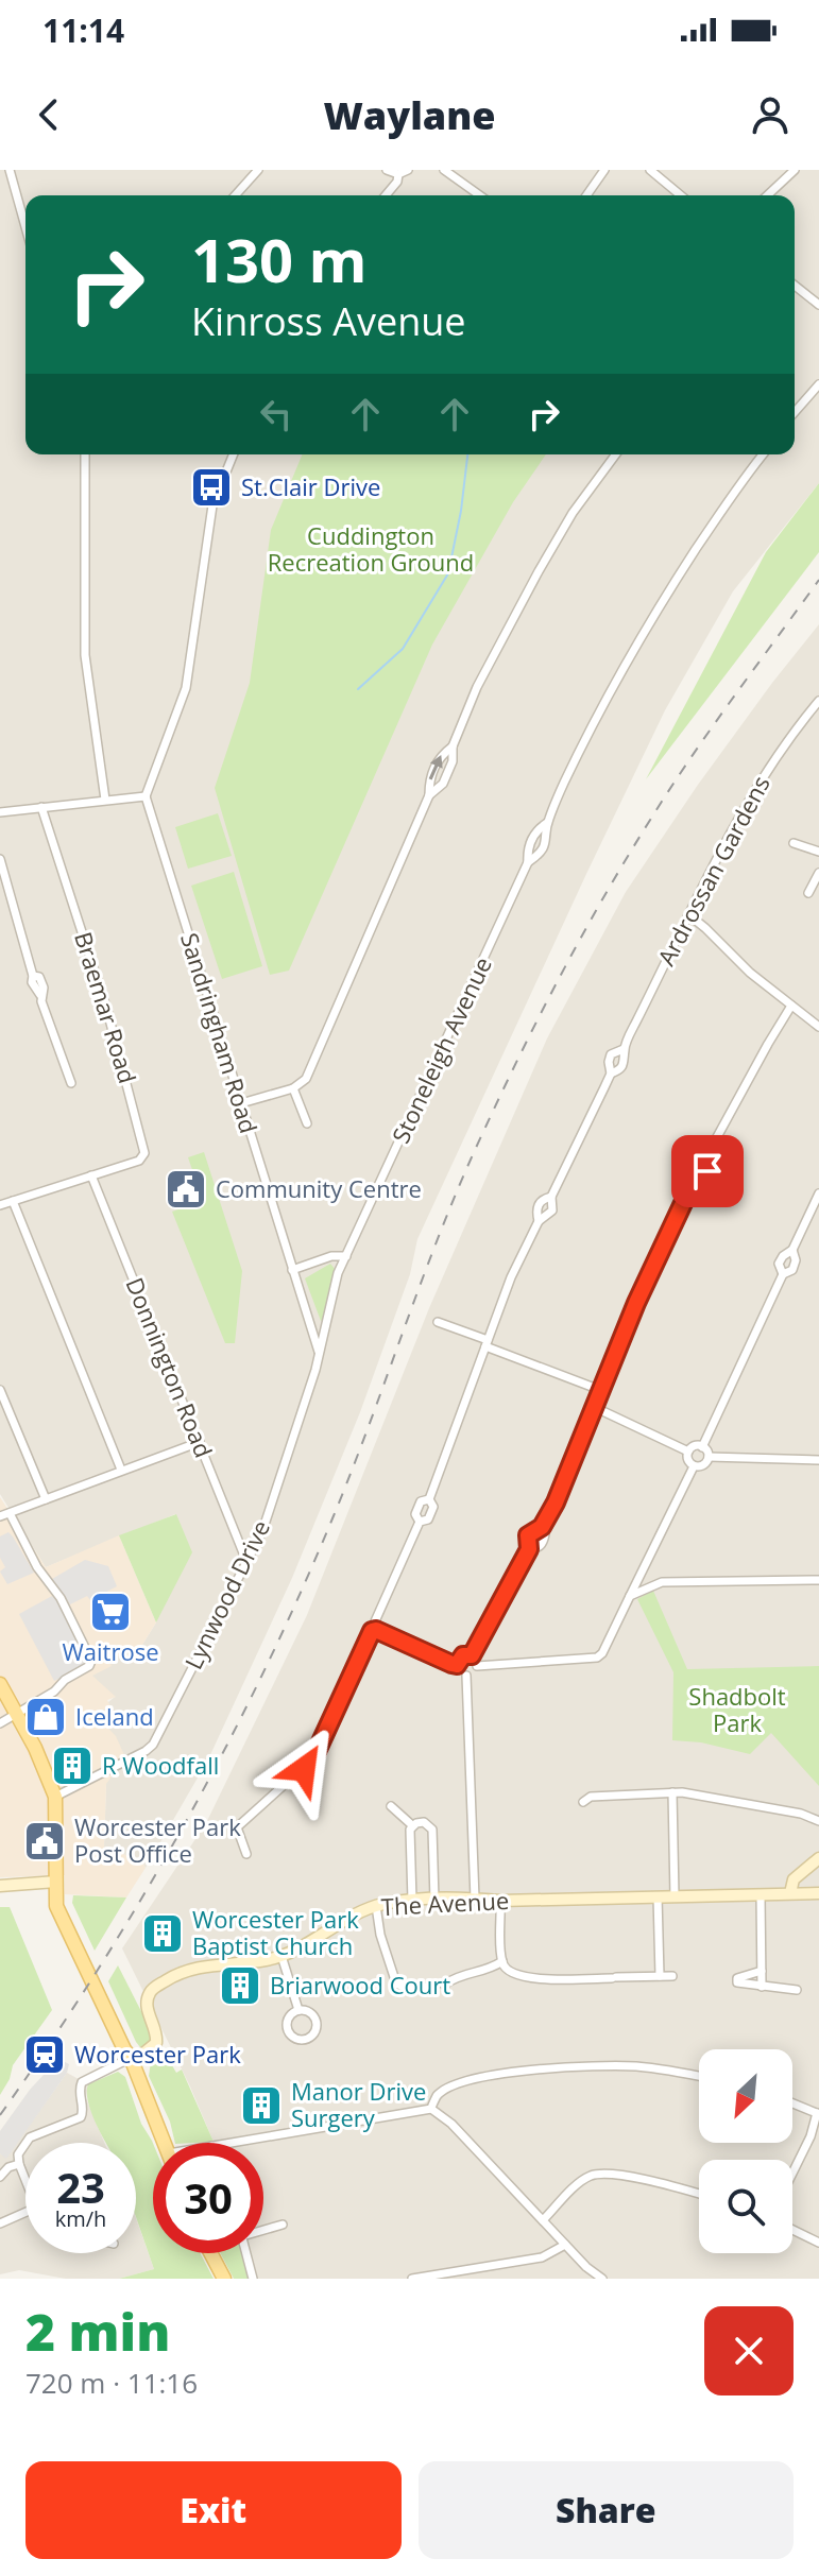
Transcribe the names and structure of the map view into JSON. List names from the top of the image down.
{
  "streets": {
    "street": [
      "Ardrossan Gardens",
      "Braemar Road",
      "Sandringham Road",
      "Stoneleigh Avenue",
      "Donnington Road",
      "Lynwood Drive",
      "The Avenue"
    ]
  },
  "crossings": [
    ["Braemar Road", "Donnington Road"],
    ["Sandringham Road", "Lynwood Drive"],
    ["Stoneleigh Avenue", "Lynwood Drive"],
    ["Donnington Road", "Lynwood Drive"]
  ],
  "parks": ["Cuddington Recreation Ground", "Shadbolt Park"],
  "places": {
    "bus stop": ["St.Clair Drive"],
    "public building": ["Community Centre", "Worcester Park Post Office"],
    "supermarket": ["Waitrose"],
    "shop": ["Iceland"],
    "building": [
      "R Woodfall",
      "Worcester Park Baptist Church",
      "Briarwood Court",
      "Manor Drive Surgery"
    ],
    "station": ["Worcester Park"]
  },
  "north": "bottom left",
  "page": {
    "status": "11:14",
    "header": "Waylane",
    "turn": ["130 m", "Kinross Avenue"],
    "speed": "23 km/h",
    "limit": "30",
    "heading": ["2 min", "720 m · 11:16"],
    "buttons": ["Exit", "Share"]
  }
}
